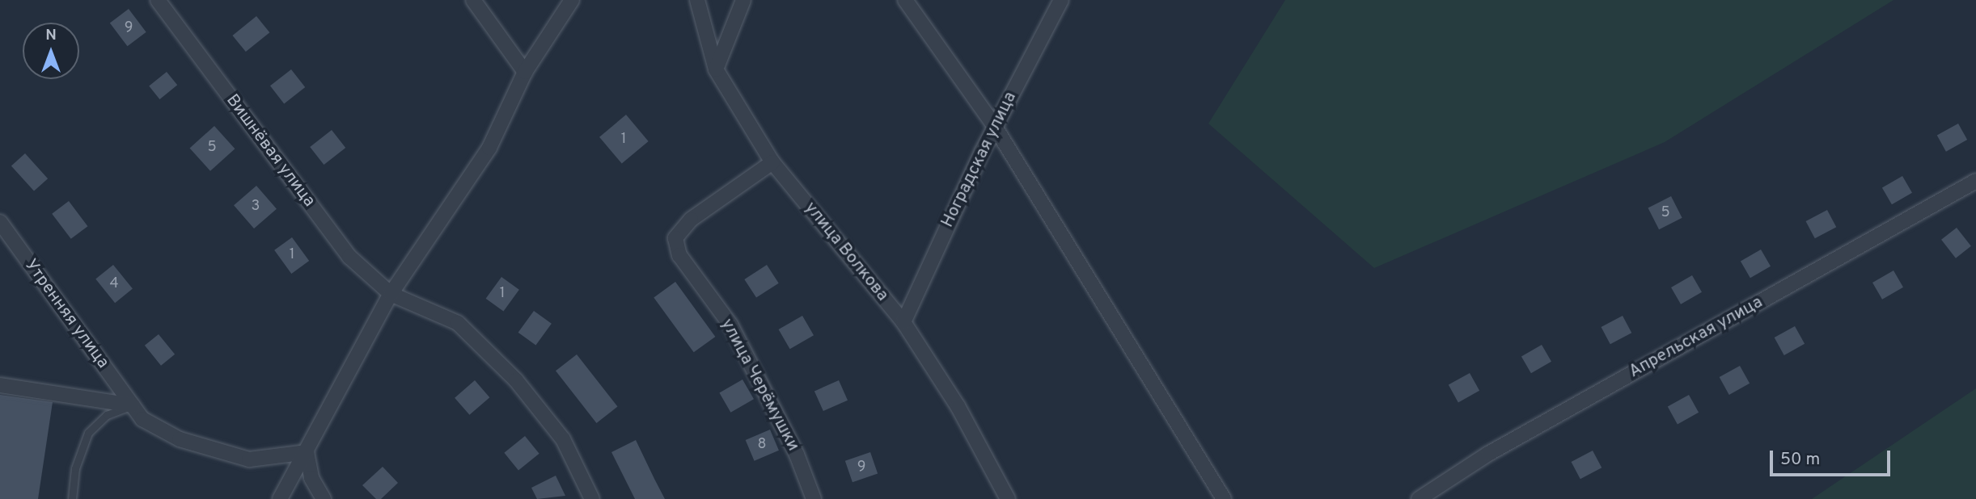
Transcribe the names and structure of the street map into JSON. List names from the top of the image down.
{
  "streets": {
    "street": [
      "Вишнёвая улица",
      "Ноградская улица",
      "улица Волкова",
      "Утренняя улица",
      "Апрельская улица",
      "улица Черёмушки"
    ]
  },
  "crossings": [
    ["Ноградская улица", "улица Волкова"],
    ["улица Волкова", "улица Черёмушки"]
  ],
  "house_numbers": [
    "9",
    "1",
    "5",
    "3",
    "5",
    "1",
    "4",
    "1",
    "8",
    "9"
  ],
  "scale_bar": "50 m",
  "north": "top"
}
